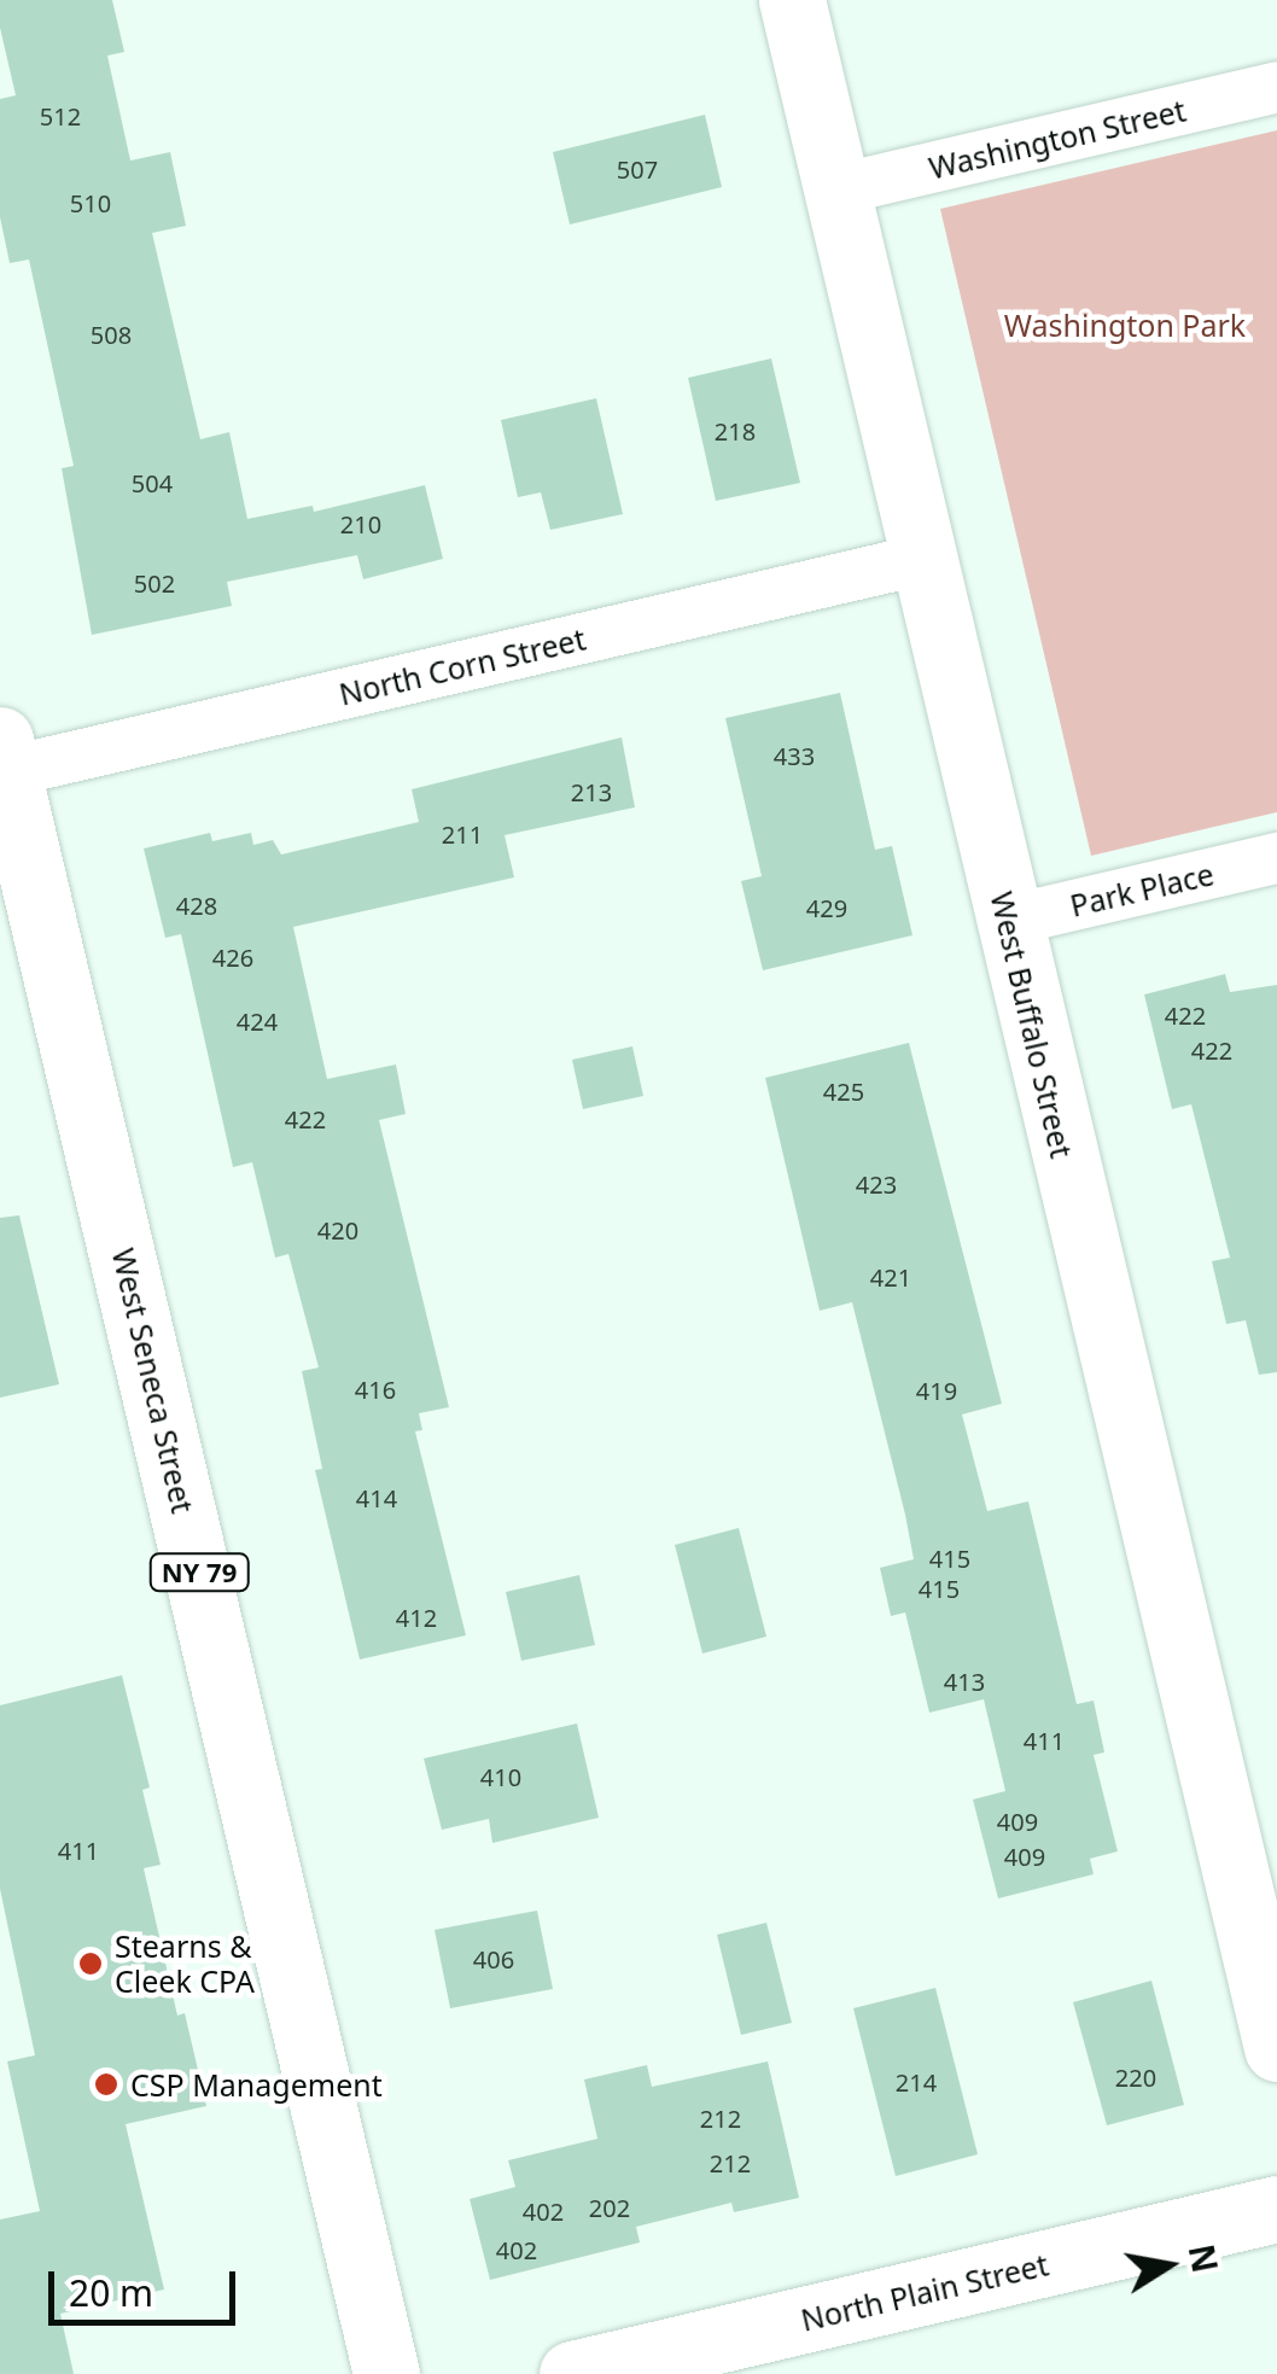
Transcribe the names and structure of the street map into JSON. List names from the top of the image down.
{
  "streets": {
    "main road": [
      "West Buffalo Street",
      "West Seneca Street",
      "NY 79",
      "North Plain Street"
    ],
    "street": ["Washington Street", "North Corn Street", "Park Place"]
  },
  "crossings": [
    ["Washington Street", "West Buffalo Street"],
    ["North Corn Street", "West Buffalo Street"],
    ["North Corn Street", "West Seneca Street"],
    ["Park Place", "West Buffalo Street"]
  ],
  "parks": ["Washington Park"],
  "places": ["Stearns & Cleek CPA", "CSP Management"],
  "house_numbers": [
    "512",
    "507",
    "510",
    "508",
    "218",
    "504",
    "210",
    "502",
    "433",
    "213",
    "211",
    "428",
    "429",
    "426",
    "422",
    "424",
    "422",
    "425",
    "422",
    "423",
    "420",
    "421",
    "416",
    "419",
    "414",
    "415",
    "415",
    "412",
    "413",
    "411",
    "410",
    "409",
    "411",
    "409",
    "406",
    "220",
    "214",
    "212",
    "212",
    "202",
    "402",
    "402"
  ],
  "scale_bar": "20 m",
  "north": "right"
}
